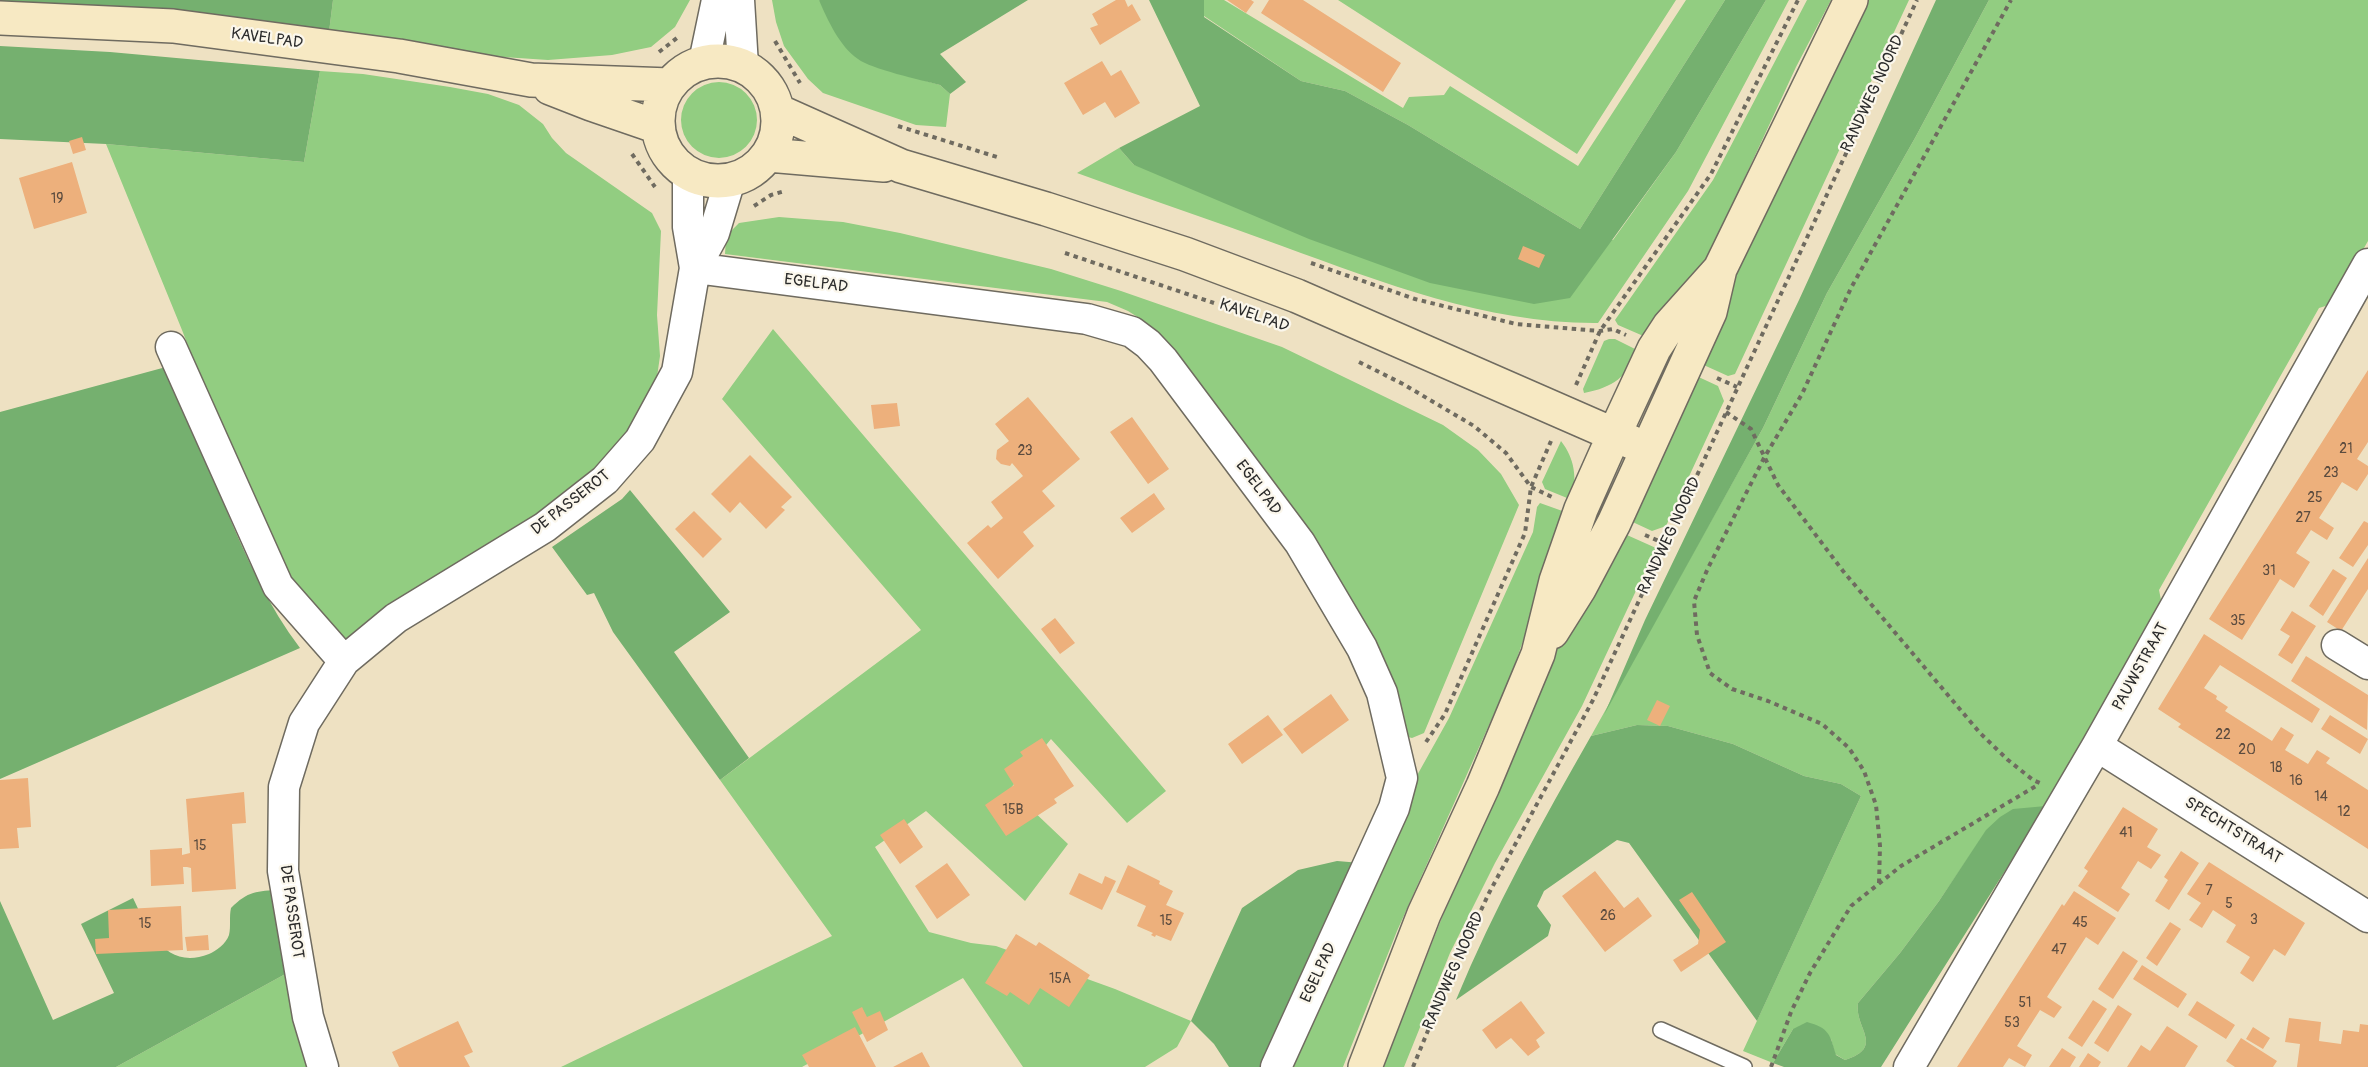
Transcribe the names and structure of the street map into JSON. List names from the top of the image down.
{
  "streets": {
    "street": [
      "KAVELPAD",
      "EGELPAD",
      "DE PASSEROT",
      "PAUWSTRAAT",
      "SPECHTSTRAAT"
    ],
    "path": ["RANDWEG NOORD"]
  },
  "crossings": [
    ["KAVELPAD", "DE PASSEROT"],
    ["EGELPAD", "DE PASSEROT"],
    ["PAUWSTRAAT", "SPECHTSTRAAT"]
  ],
  "house_numbers": [
    "19",
    "21",
    "23",
    "23",
    "25",
    "27",
    "31",
    "35",
    "22",
    "20",
    "18",
    "16",
    "14",
    "15B",
    "12",
    "41",
    "15",
    "7",
    "5",
    "26",
    "3",
    "15",
    "45",
    "15",
    "47",
    "15A",
    "51",
    "53"
  ]
}
